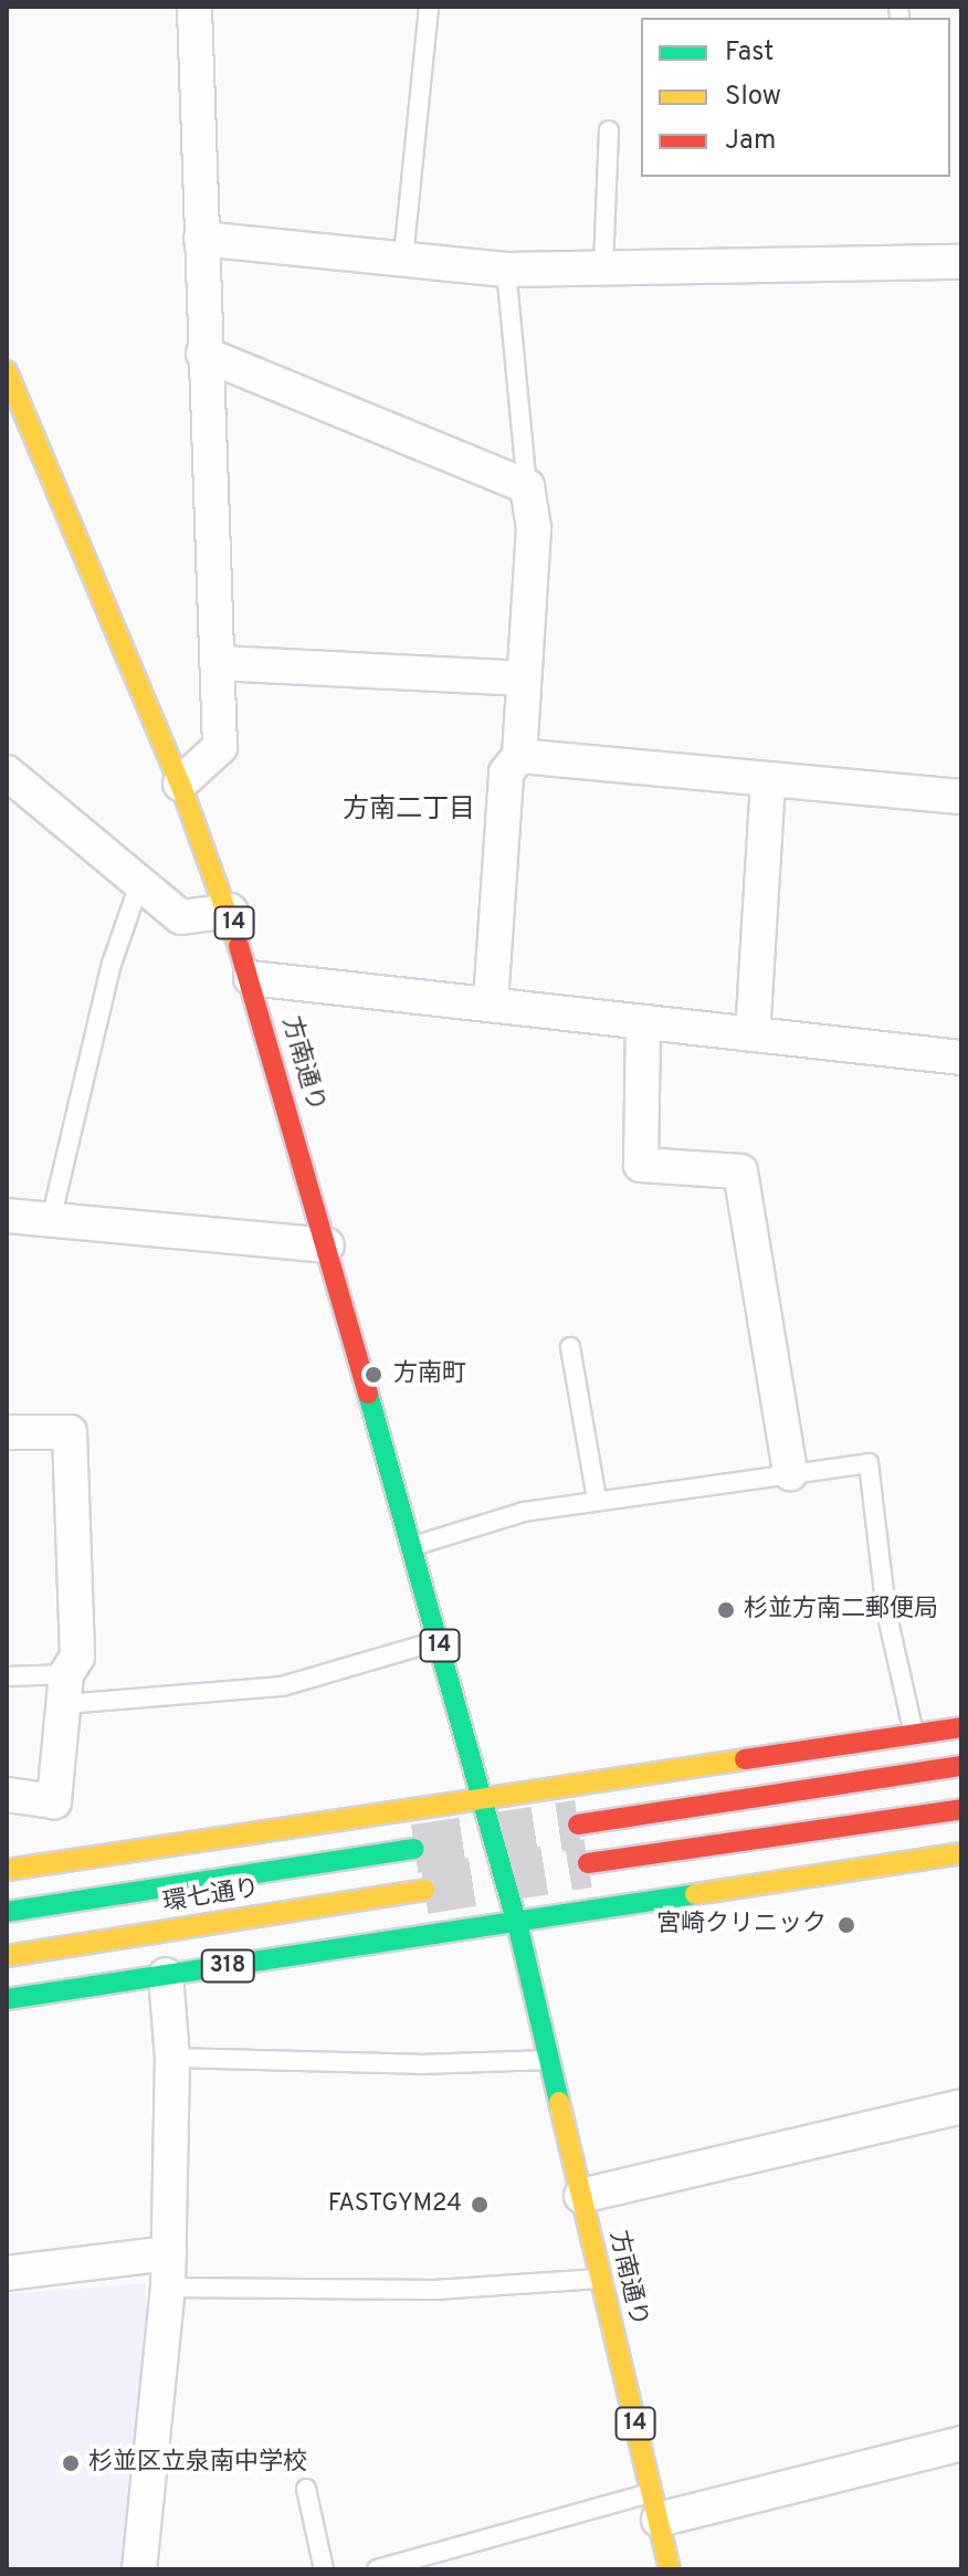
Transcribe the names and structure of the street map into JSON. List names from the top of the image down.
{
  "streets": {
    "main road": [
      "14",
      "方南通り",
      "環七通り",
      "318"
    ]
  },
  "crossings": [
    ["14", "方南通り"],
    ["14", "318"],
    ["方南通り", "318"]
  ],
  "districts": ["方南二丁目"],
  "places": [
    "方南町",
    "杉並方南二郵便局",
    "宮崎クリニック",
    "FASTGYM24",
    "杉並区立泉南中学校"
  ],
  "legend": ["Fast", "Slow", "Jam"]
}
